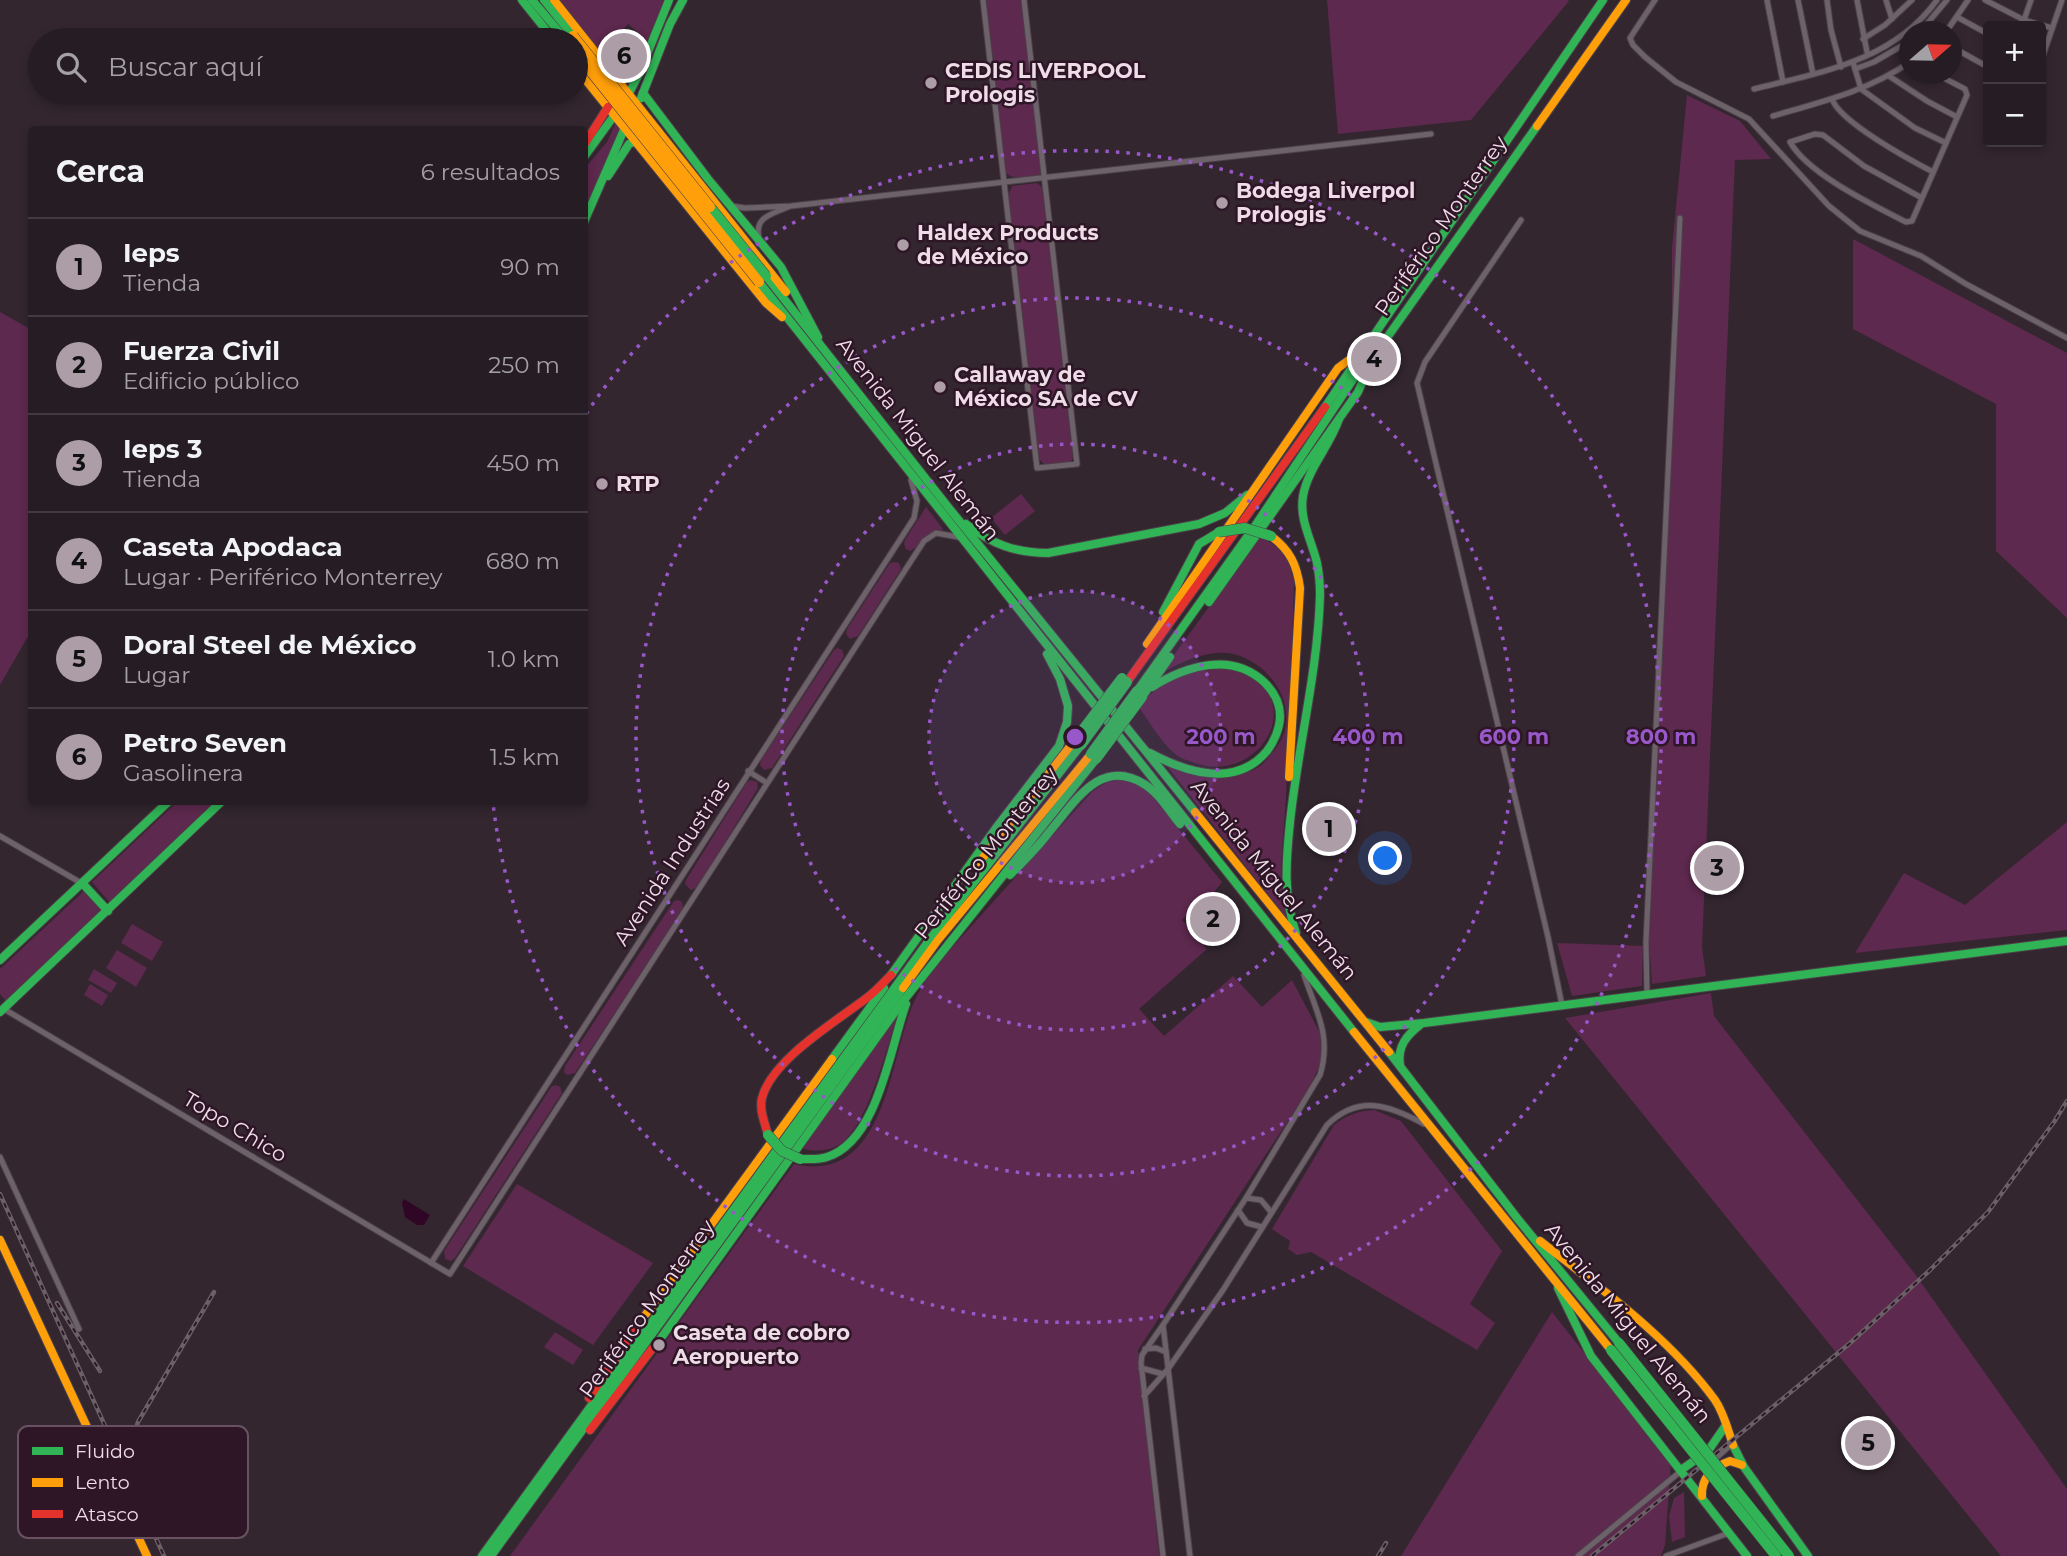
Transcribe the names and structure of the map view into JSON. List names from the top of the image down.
{
  "streets": {
    "main road": ["Periférico Monterrey", "Avenida Miguel Alemán"],
    "street": ["Avenida Industrias", "Topo Chico"]
  },
  "crossings": [
    ["Avenida Miguel Alemán", "Avenida Industrias"],
    ["Avenida Industrias", "Topo Chico"]
  ],
  "places": [
    "CEDIS LIVERPOOL Prologis",
    "Bodega Liverpol Prologis",
    "Haldex Products de México",
    "Callaway de México SA de CV",
    "RTP",
    "Caseta de cobro Aeropuerto"
  ],
  "legend": ["Fluido", "Lento", "Atasco"],
  "north": "right",
  "page": {
    "map_buttons": ["+", "−"],
    "search": "Buscar aquí",
    "pins": [
      "6",
      "4",
      "1",
      "3",
      "2",
      "5"
    ],
    "heading": ["Cerca", "6 resultados"],
    "list": [
      {
        "mark": "1",
        "name": "Ieps",
        "note": "Tienda",
        "value": "90 m"
      },
      {
        "mark": "2",
        "name": "Fuerza Civil",
        "note": "Edificio público",
        "value": "250 m"
      },
      {
        "mark": "3",
        "name": "Ieps 3",
        "note": "Tienda",
        "value": "450 m"
      },
      {
        "mark": "4",
        "name": "Caseta Apodaca",
        "note": "Lugar · Periférico Monterrey",
        "value": "680 m"
      },
      {
        "mark": "5",
        "name": "Doral Steel de México",
        "note": "Lugar",
        "value": "1.0 km"
      },
      {
        "mark": "6",
        "name": "Petro Seven",
        "note": "Gasolinera",
        "value": "1.5 km"
      }
    ]
  },
  "rings": [
    "200 m",
    "400 m",
    "600 m",
    "800 m"
  ]
}
